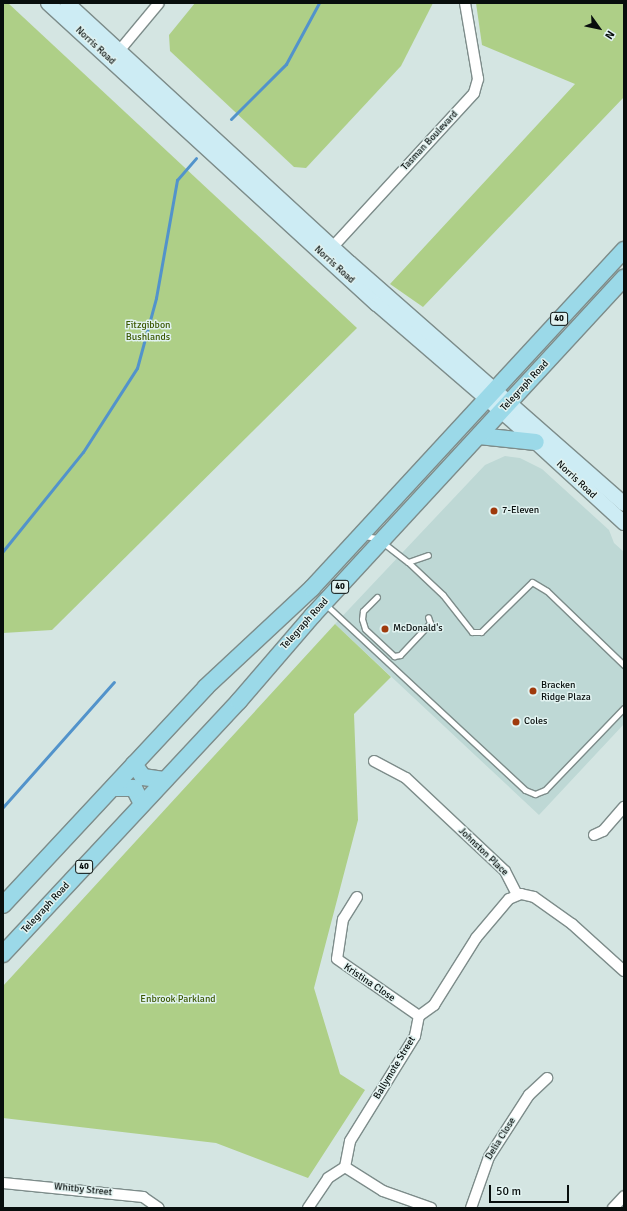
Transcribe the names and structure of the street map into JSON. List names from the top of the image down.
{
  "streets": {
    "main road": ["Norris Road", "40", "Telegraph Road"],
    "street": [
      "Tasman Boulevard",
      "Johnston Place",
      "Kristina Close",
      "Ballymote Street",
      "Delia Close",
      "Whitby Street"
    ]
  },
  "crossings": [
    ["Norris Road", "Tasman Boulevard"],
    ["Norris Road", "Telegraph Road"],
    ["Kristina Close", "Ballymote Street"]
  ],
  "parks": ["Fitzgibbon Bushlands", "Enbrook Parkland"],
  "places": [
    "7-Eleven",
    "McDonald's",
    "Bracken Ridge Plaza",
    "Coles"
  ],
  "scale_bar": "50 m",
  "north": "bottom right"
}
